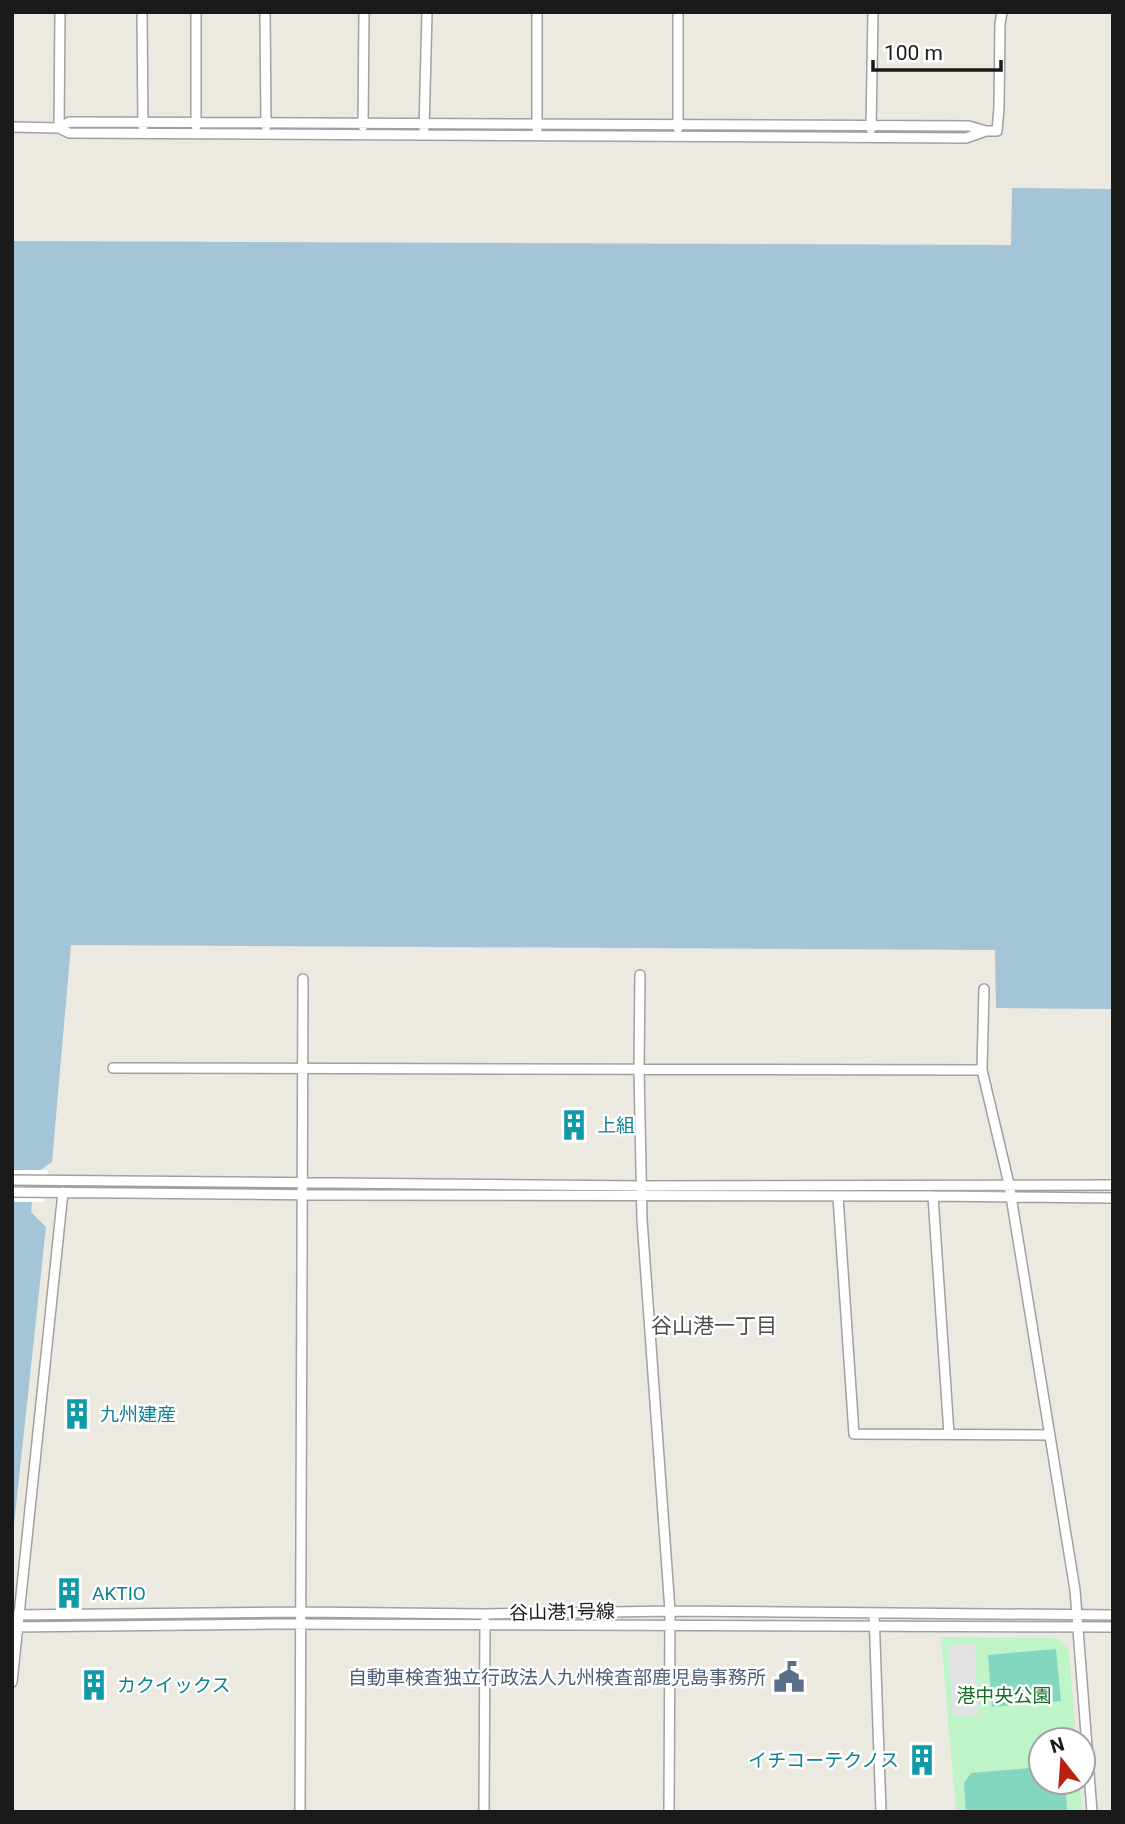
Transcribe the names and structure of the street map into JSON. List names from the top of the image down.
{
  "streets": {
    "street": ["谷山港1号線"]
  },
  "districts": ["谷山港一丁目"],
  "parks": ["港中央公園"],
  "places": {
    "building": [
      "上組",
      "九州建産",
      "AKTIO",
      "カクイックス",
      "イチコーテクノス"
    ],
    "public building": ["自動車検査独立行政法人九州検査部鹿児島事務所"]
  },
  "scale_bar": "100 m",
  "north": "top"
}
